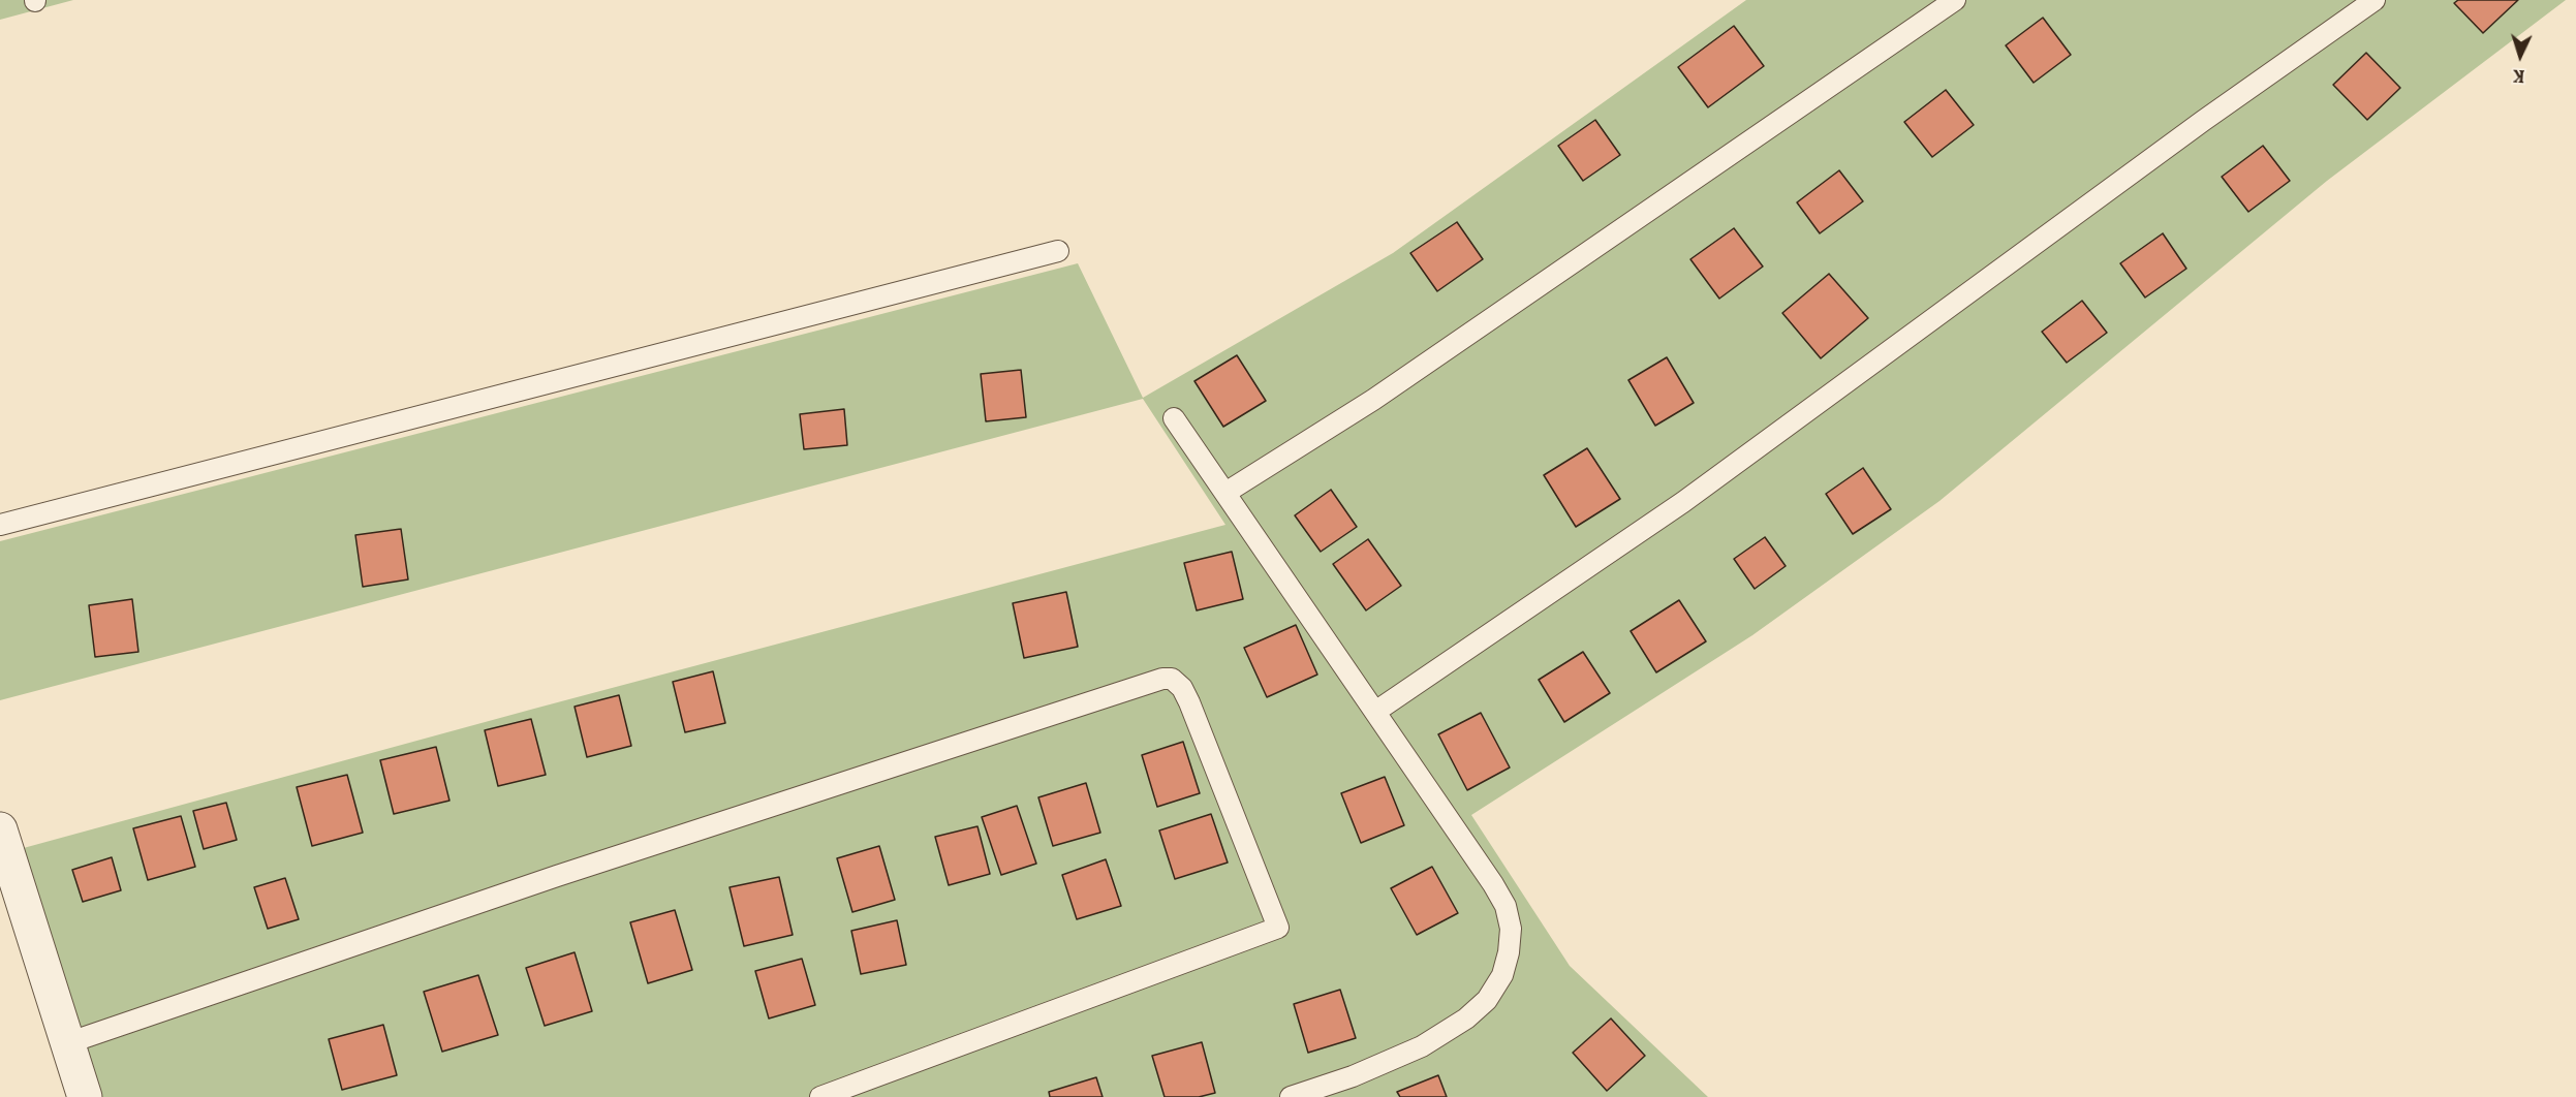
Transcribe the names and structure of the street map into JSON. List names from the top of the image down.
{
  "north": "bottom"
}
